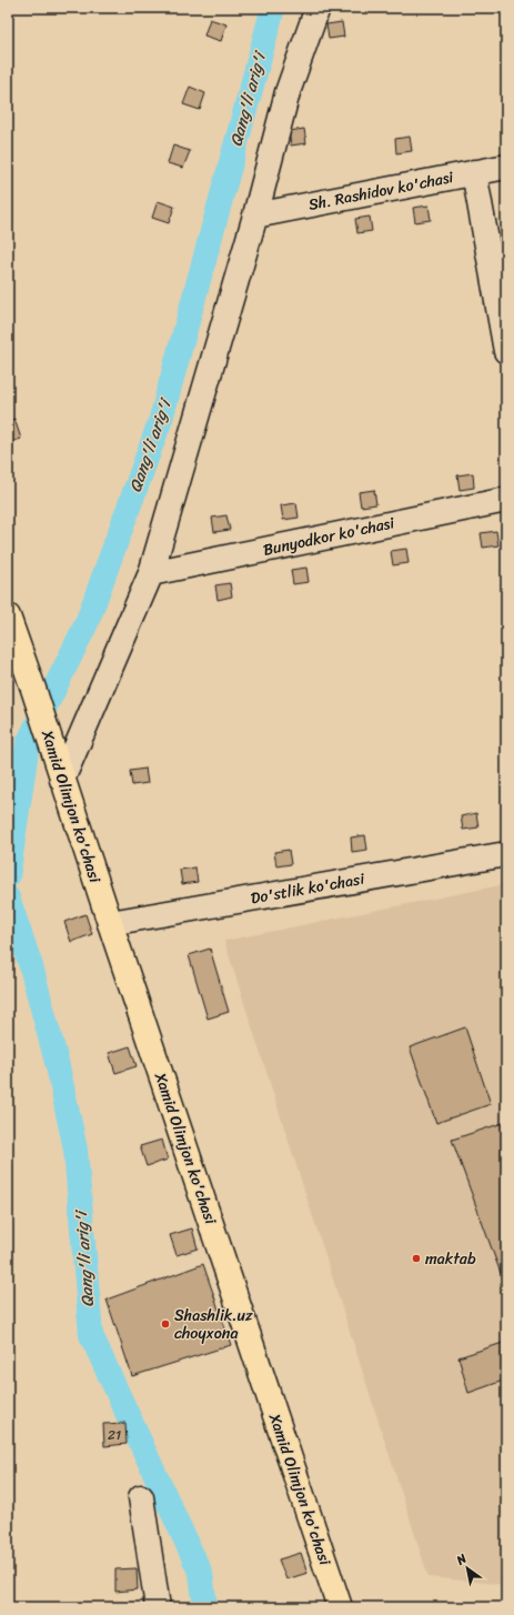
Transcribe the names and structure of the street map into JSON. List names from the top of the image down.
{
  "streets": {
    "main road": ["Xamid Olimjon ko'chasi"],
    "street": ["Sh. Rashidov ko'chasi", "Bunyodkor ko'chasi", "Do'stlik ko'chasi"]
  },
  "crossings": [
    ["Xamid Olimjon ko'chasi", "Do'stlik ko'chasi"]
  ],
  "water": ["Qang'li arig'i"],
  "places": ["maktab", "Shashlik.uz choyxona"],
  "house_numbers": ["21"],
  "north": "top left"
}
